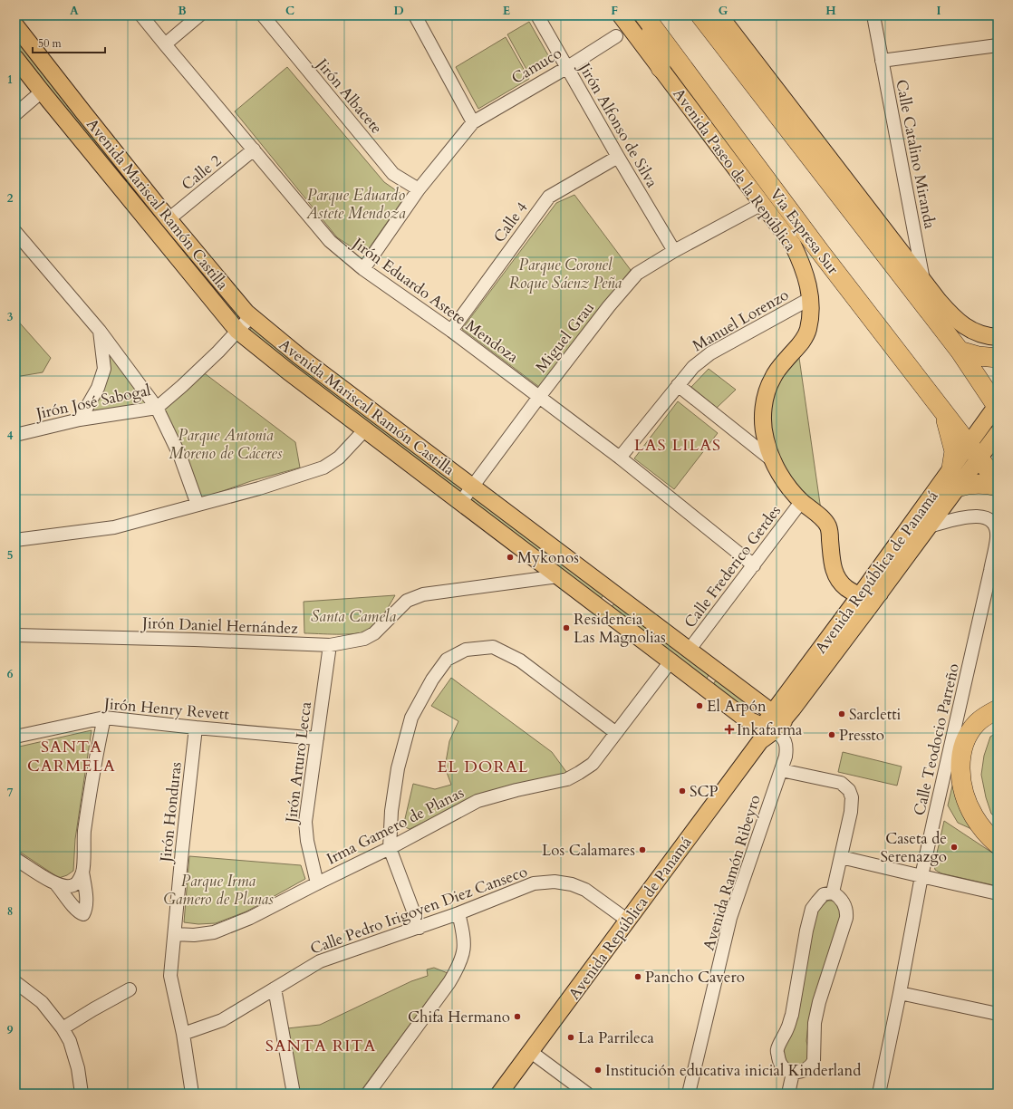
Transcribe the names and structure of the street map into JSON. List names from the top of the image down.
{
  "streets": {
    "highway": ["Via Expresa Sur"],
    "main road": ["Avenida Paseo de la República", "Avenida Mariscal Ramón Castilla", "Avenida República de Panamá"],
    "street": [
      "Camuco",
      "Jirón Albacete",
      "Jirón Alfonso de Silva",
      "Calle Catalino Miranda",
      "Calle 2",
      "Calle 4",
      "Jirón Eduardo Astete Mendoza",
      "Manuel Lorenzo",
      "Miguel Grau",
      "Jirón José Sabogal",
      "Calle Frederico Gerdes",
      "Jirón Daniel Hernández",
      "Jirón Henry Revett",
      "Calle Teodocio Parreño",
      "Jirón Arturo Lecca",
      "Jirón Honduras",
      "Irma Gamero de Planas",
      "Avenida Ramón Ribeyro",
      "Calle Pedro Irigoyen Diez Canseco"
    ]
  },
  "crossings": [
    ["Camuco", "Jirón Alfonso de Silva"],
    ["Jirón Alfonso de Silva", "Calle 4"],
    ["Jirón Alfonso de Silva", "Miguel Grau"],
    ["Avenida Paseo de la República", "Manuel Lorenzo"],
    ["Avenida Paseo de la República", "Miguel Grau"],
    ["Avenida Paseo de la República", "Calle Frederico Gerdes"],
    ["Avenida Paseo de la República", "Avenida República de Panamá"],
    ["Calle 2", "Avenida Mariscal Ramón Castilla"],
    ["Calle 2", "Jirón Eduardo Astete Mendoza"],
    ["Avenida Mariscal Ramón Castilla", "Miguel Grau"],
    ["Avenida Mariscal Ramón Castilla", "Jirón José Sabogal"],
    ["Avenida Mariscal Ramón Castilla", "Calle Frederico Gerdes"],
    ["Avenida Mariscal Ramón Castilla", "Avenida República de Panamá"],
    ["Avenida Mariscal Ramón Castilla", "Jirón Daniel Hernández"],
    ["Avenida Mariscal Ramón Castilla", "Irma Gamero de Planas"],
    ["Avenida Mariscal Ramón Castilla", "Avenida Ramón Ribeyro"],
    ["Calle 4", "Jirón Eduardo Astete Mendoza"],
    ["Via Expresa Sur", "Avenida República de Panamá"],
    ["Jirón Eduardo Astete Mendoza", "Manuel Lorenzo"],
    ["Jirón Eduardo Astete Mendoza", "Miguel Grau"],
    ["Jirón Eduardo Astete Mendoza", "Calle Frederico Gerdes"],
    ["Avenida República de Panamá", "Calle Teodocio Parreño"],
    ["Avenida República de Panamá", "Avenida Ramón Ribeyro"],
    ["Avenida República de Panamá", "Calle Pedro Irigoyen Diez Canseco"],
    ["Jirón Daniel Hernández", "Jirón Arturo Lecca"],
    ["Jirón Henry Revett", "Jirón Arturo Lecca"],
    ["Jirón Henry Revett", "Jirón Honduras"],
    ["Jirón Arturo Lecca", "Irma Gamero de Planas"],
    ["Jirón Honduras", "Irma Gamero de Planas"],
    ["Jirón Honduras", "Calle Pedro Irigoyen Diez Canseco"]
  ],
  "districts": [
    "LAS LILAS",
    "SANTA CARMELA",
    "EL DORAL",
    "SANTA RITA"
  ],
  "parks": [
    "Parque Eduardo Astete Mendoza",
    "Parque Coronel Roque Sáenz Peña",
    "Parque Antonia Moreno de Cáceres",
    "Santa Camela",
    "Parque Irma Gamero de Planas"
  ],
  "places": {
    "other": [
      "Mykonos",
      "Residencia Las Magnolias",
      "El Arpón",
      "Sarcletti",
      "Pressto",
      "SCP",
      "Caseta de Serenazgo",
      "Los Calamares",
      "Pancho Cavero",
      "Chifa Hermano",
      "La Parrileca",
      "Institución educativa inicial Kinderland"
    ],
    "health": ["Inkafarma"]
  },
  "scale_bar": "50 m",
  "grid": {
    "columns": [
      "A",
      "B",
      "C",
      "D",
      "E",
      "F",
      "G",
      "H",
      "I"
    ],
    "rows": [
      "1",
      "2",
      "3",
      "4",
      "5",
      "6",
      "7",
      "8",
      "9"
    ]
  }
}
